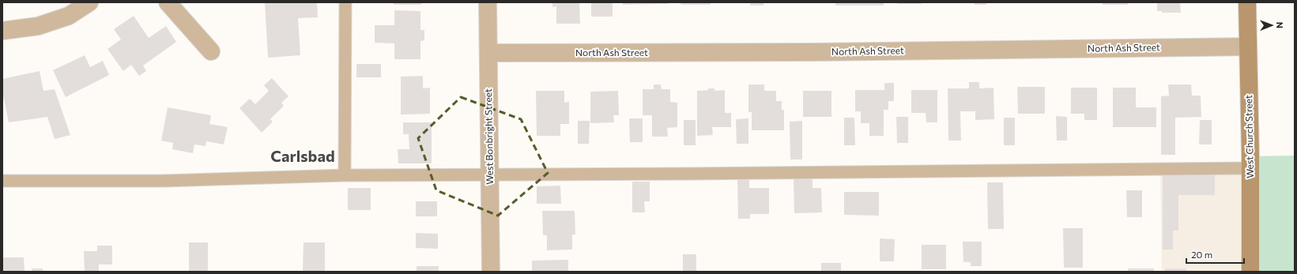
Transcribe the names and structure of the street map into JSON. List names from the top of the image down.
{
  "streets": {
    "street": ["North Ash Street", "West Bonbright Street", "West Church Street"]
  },
  "crossings": [
    ["North Ash Street", "West Bonbright Street"],
    ["North Ash Street", "West Church Street"]
  ],
  "districts": ["Carlsbad"],
  "scale_bar": "20 m",
  "north": "right"
}
